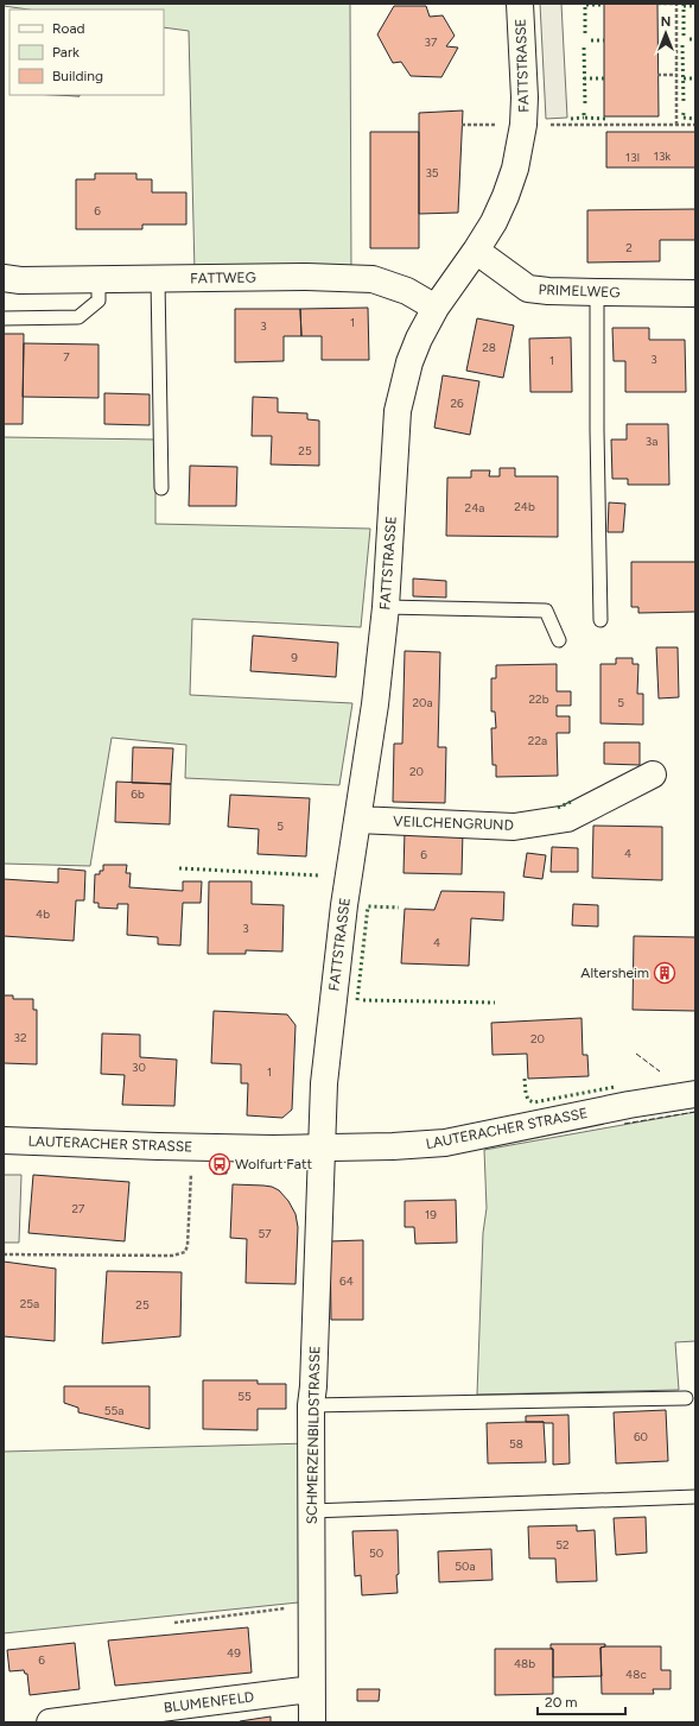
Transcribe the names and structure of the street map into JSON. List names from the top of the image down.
{
  "streets": {
    "street": [
      "FATTSTRASSE",
      "FATTWEG",
      "PRIMELWEG",
      "VEILCHENGRUND",
      "LAUTERACHER STRASSE",
      "SCHMERZENBILDSTRASSE",
      "BLUMENFELD"
    ]
  },
  "crossings": [
    ["FATTSTRASSE", "FATTWEG"],
    ["FATTSTRASSE", "PRIMELWEG"],
    ["FATTSTRASSE", "VEILCHENGRUND"],
    ["FATTSTRASSE", "LAUTERACHER STRASSE"],
    ["FATTSTRASSE", "SCHMERZENBILDSTRASSE"],
    ["LAUTERACHER STRASSE", "SCHMERZENBILDSTRASSE"],
    ["SCHMERZENBILDSTRASSE", "BLUMENFELD"]
  ],
  "places": {
    "building": ["Altersheim"],
    "bus stop": ["Wolfurt Fatt"]
  },
  "house_numbers": [
    "37",
    "13k",
    "13l",
    "35",
    "6",
    "2",
    "1",
    "3",
    "28",
    "7",
    "3",
    "1",
    "26",
    "3a",
    "25",
    "24b",
    "24a",
    "9",
    "22b",
    "20a",
    "5",
    "22a",
    "20",
    "6b",
    "5",
    "4",
    "6",
    "4b",
    "3",
    "4",
    "32",
    "20",
    "30",
    "1",
    "27",
    "19",
    "57",
    "64",
    "25a",
    "25",
    "55",
    "55a",
    "60",
    "58",
    "52",
    "50",
    "50a",
    "49",
    "6",
    "48b",
    "48c"
  ],
  "legend": ["Road", "Park", "Building"],
  "scale_bar": "20 m",
  "north": "top"
}
